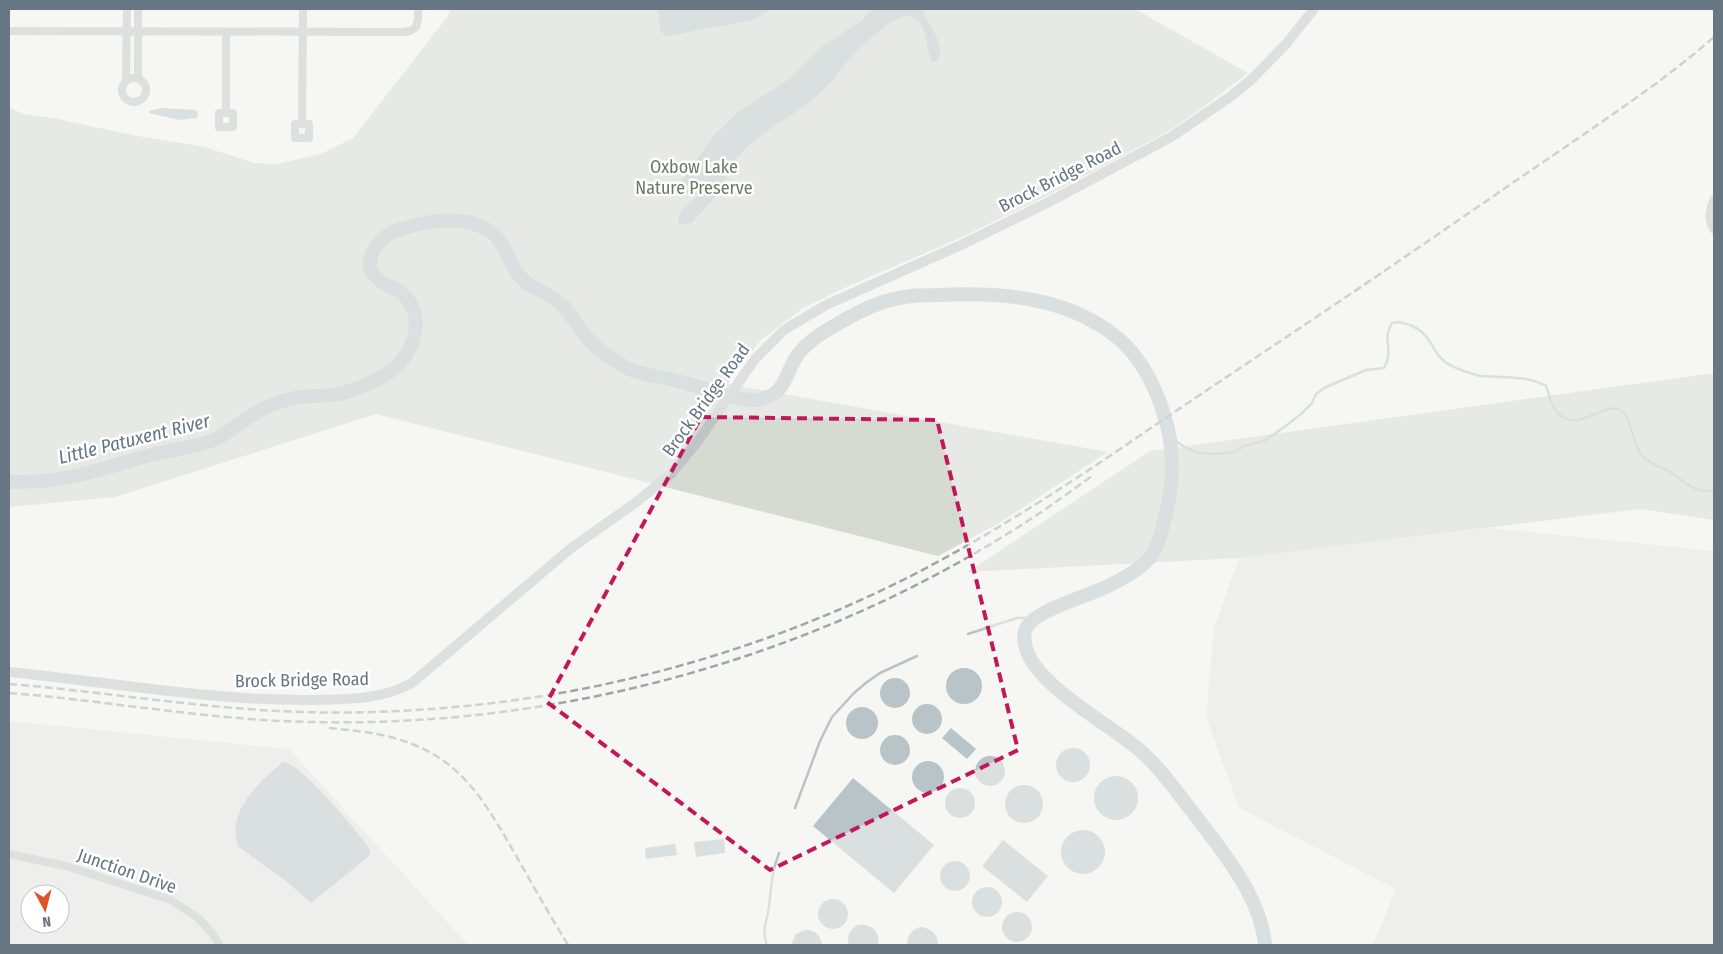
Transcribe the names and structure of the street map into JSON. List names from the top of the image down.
{
  "streets": {
    "street": ["Brock Bridge Road", "Junction Drive"]
  },
  "water": ["Little Patuxent River"],
  "parks": ["Oxbow Lake Nature Preserve"],
  "north": "bottom"
}
